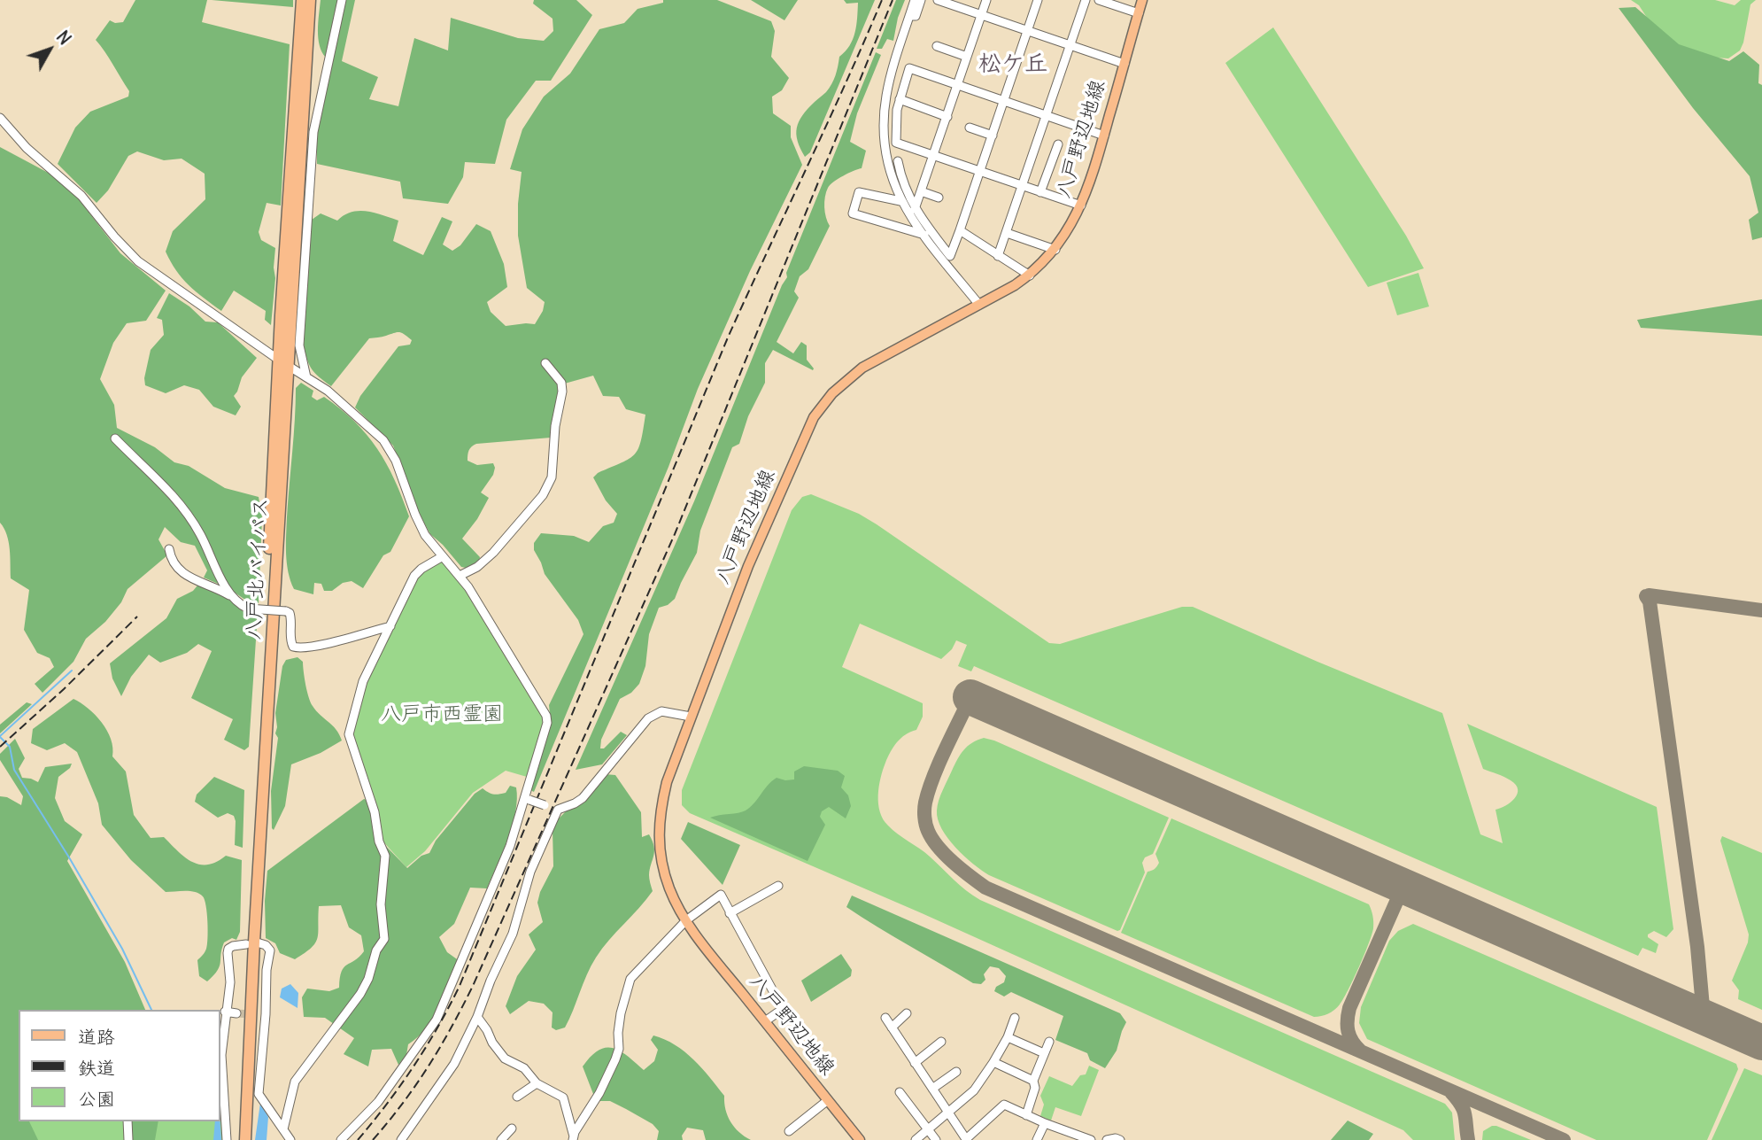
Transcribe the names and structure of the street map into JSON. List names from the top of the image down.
{
  "streets": {
    "highway": ["八戸北バイパス"],
    "main road": ["八戸野辺地線"]
  },
  "districts": ["松ケ丘"],
  "parks": ["八戸市西霊園"],
  "legend": ["道路", "鉄道", "公園"],
  "north": "top right"
}
